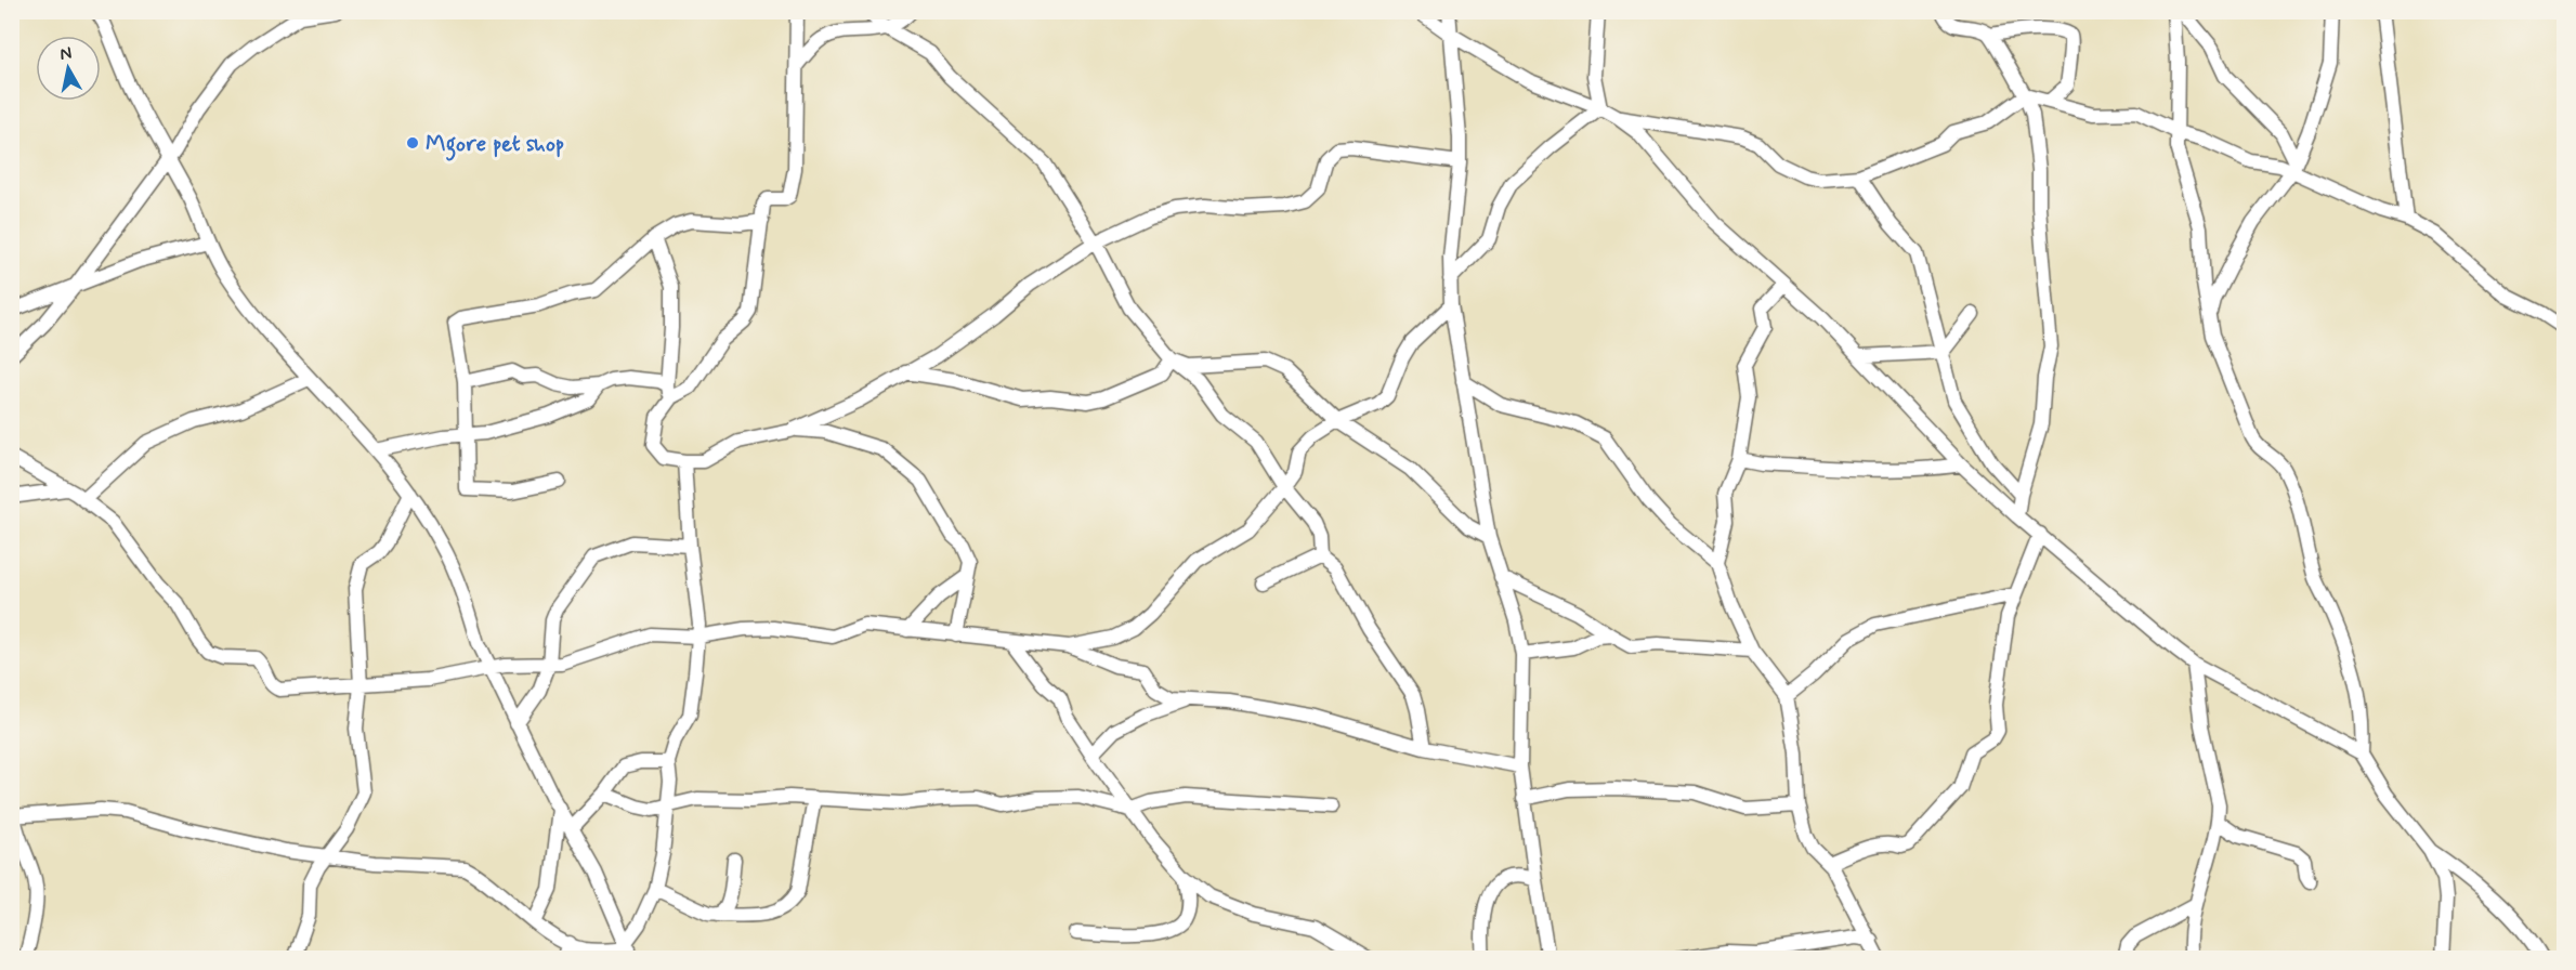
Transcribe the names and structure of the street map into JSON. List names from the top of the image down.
{
  "places": ["Mgore pet shop"],
  "north": "top"
}
